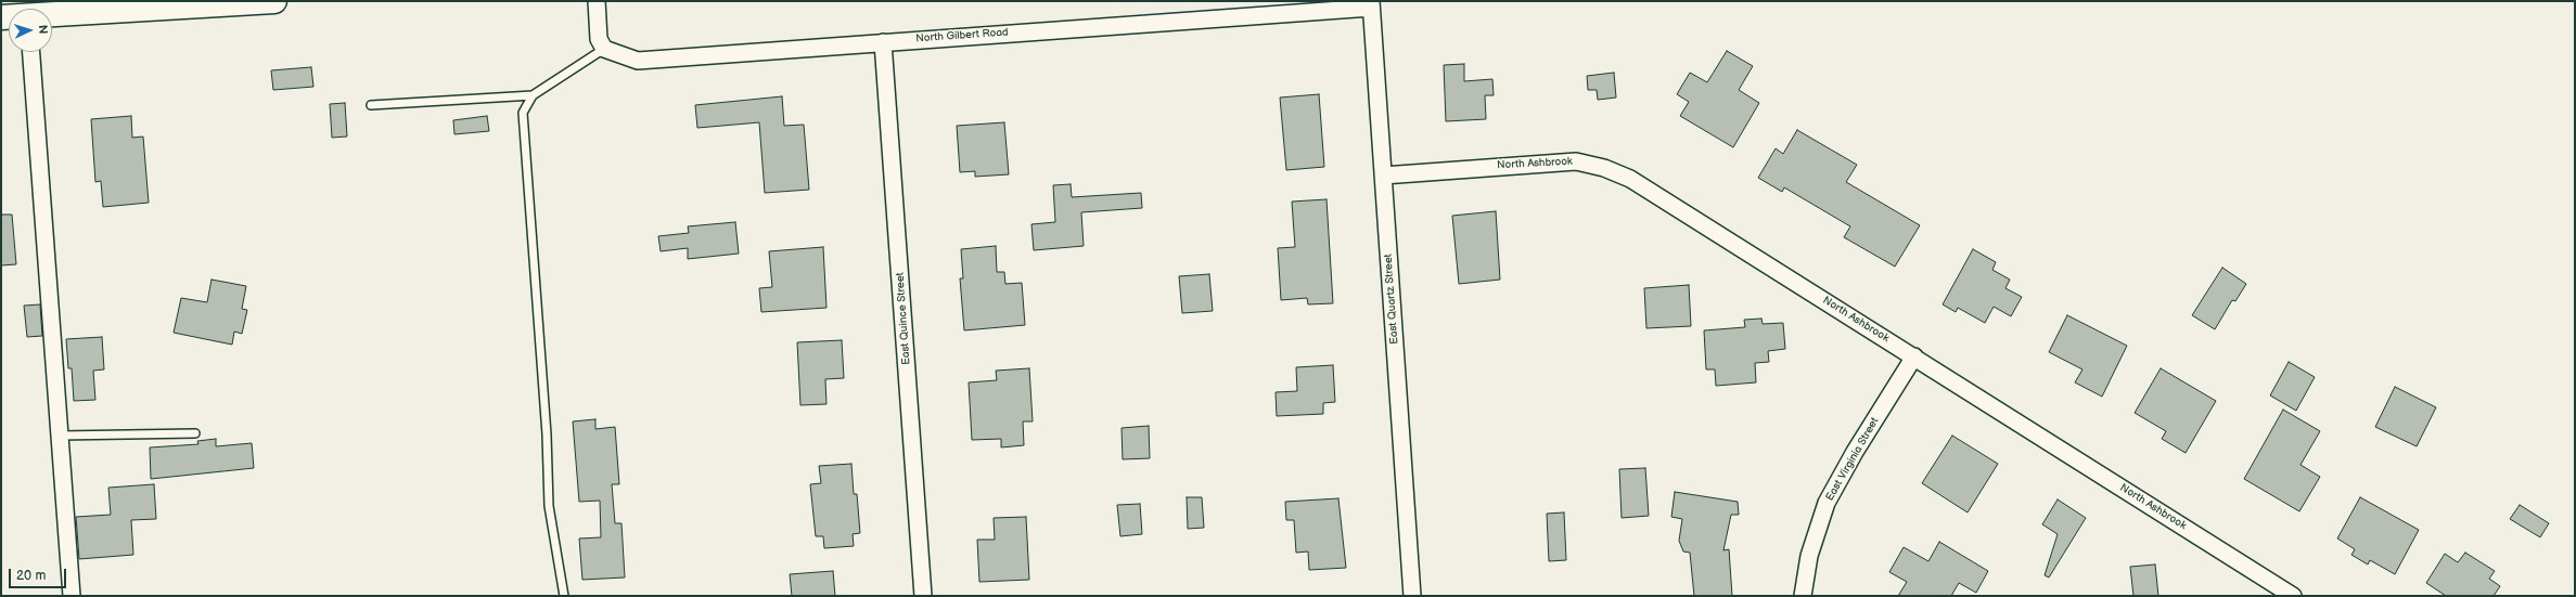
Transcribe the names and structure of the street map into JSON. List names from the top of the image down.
{
  "streets": {
    "street": [
      "North Gilbert Road",
      "North Ashbrook",
      "East Quartz Street",
      "East Quince Street",
      "East Virginia Street"
    ]
  },
  "crossings": [
    ["North Gilbert Road", "East Quartz Street"],
    ["North Gilbert Road", "East Quince Street"],
    ["North Ashbrook", "East Quartz Street"],
    ["North Ashbrook", "East Virginia Street"]
  ],
  "scale_bar": "20 m",
  "north": "right"
}
